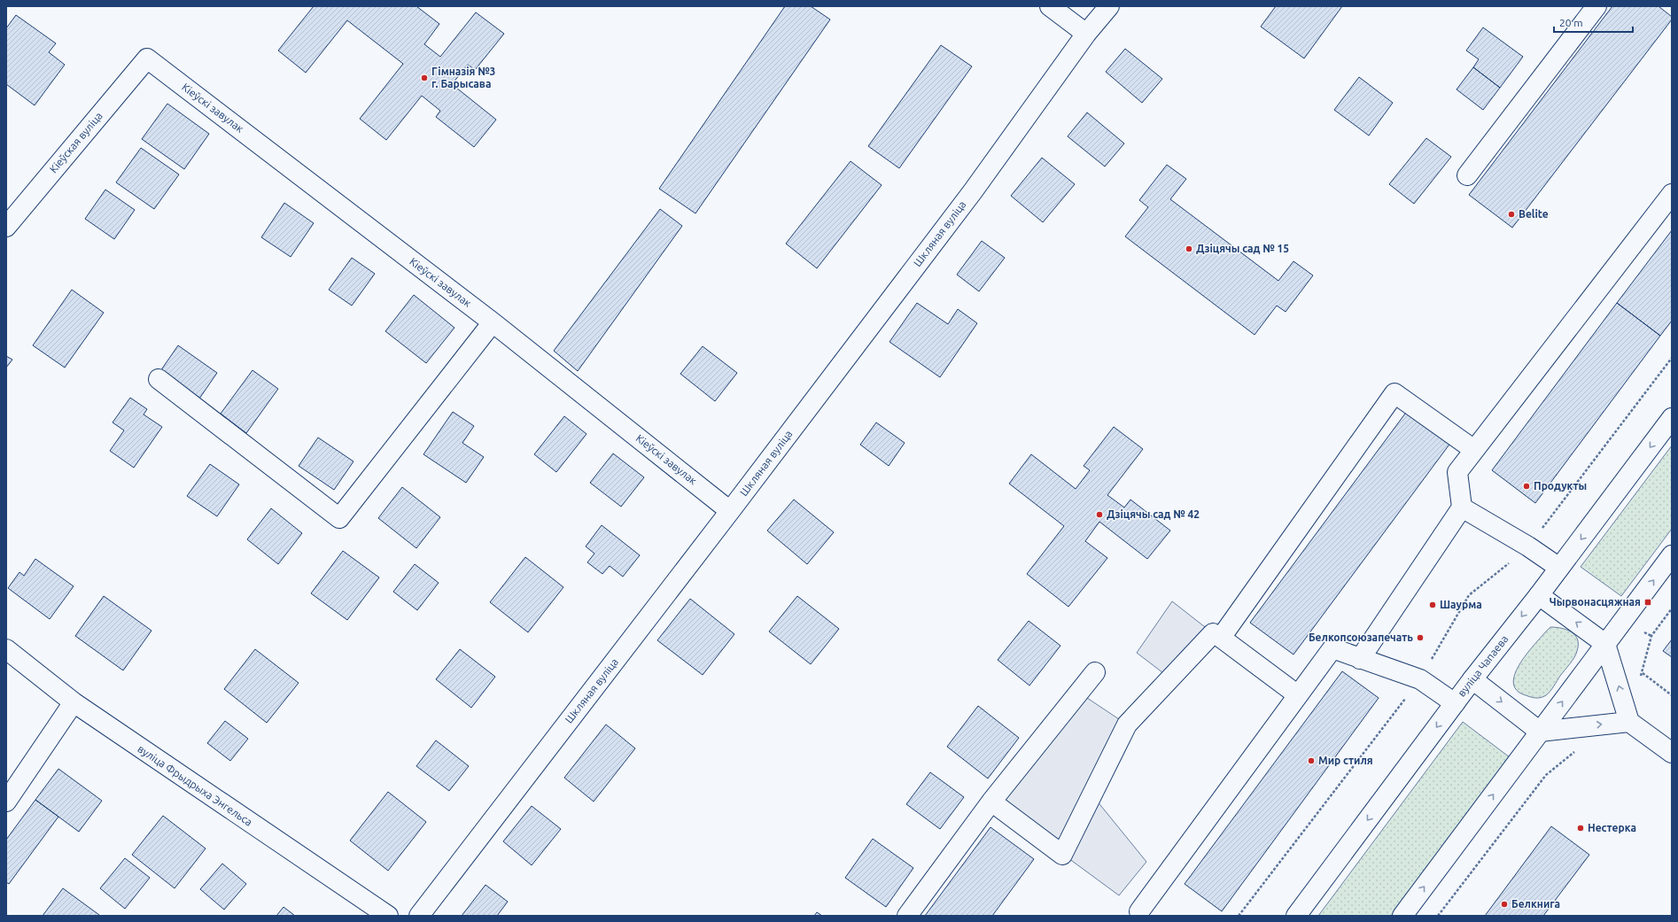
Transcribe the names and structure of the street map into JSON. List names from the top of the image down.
{
  "streets": {
    "street": [
      "Кіеўскі завулак",
      "Кіеўская вуліца",
      "Шкляная вуліца",
      "вуліца Чапаева",
      "вуліца Фрыдрыха Энгельса"
    ]
  },
  "crossings": [
    ["Кіеўскі завулак", "Кіеўская вуліца"],
    ["Кіеўскі завулак", "Шкляная вуліца"]
  ],
  "places": {
    "other": [
      "Гімназія №3 г. Барысава",
      "Belite",
      "Дзіцячы сад № 15",
      "Продукты",
      "Дзіцячы сад № 42",
      "Шаурма",
      "Белкопсоюзапечать",
      "Мир стиля",
      "Нестерка",
      "Белкнига"
    ],
    "transit": ["Чырвонасцяжная"]
  },
  "scale_bar": "20 m"
}
